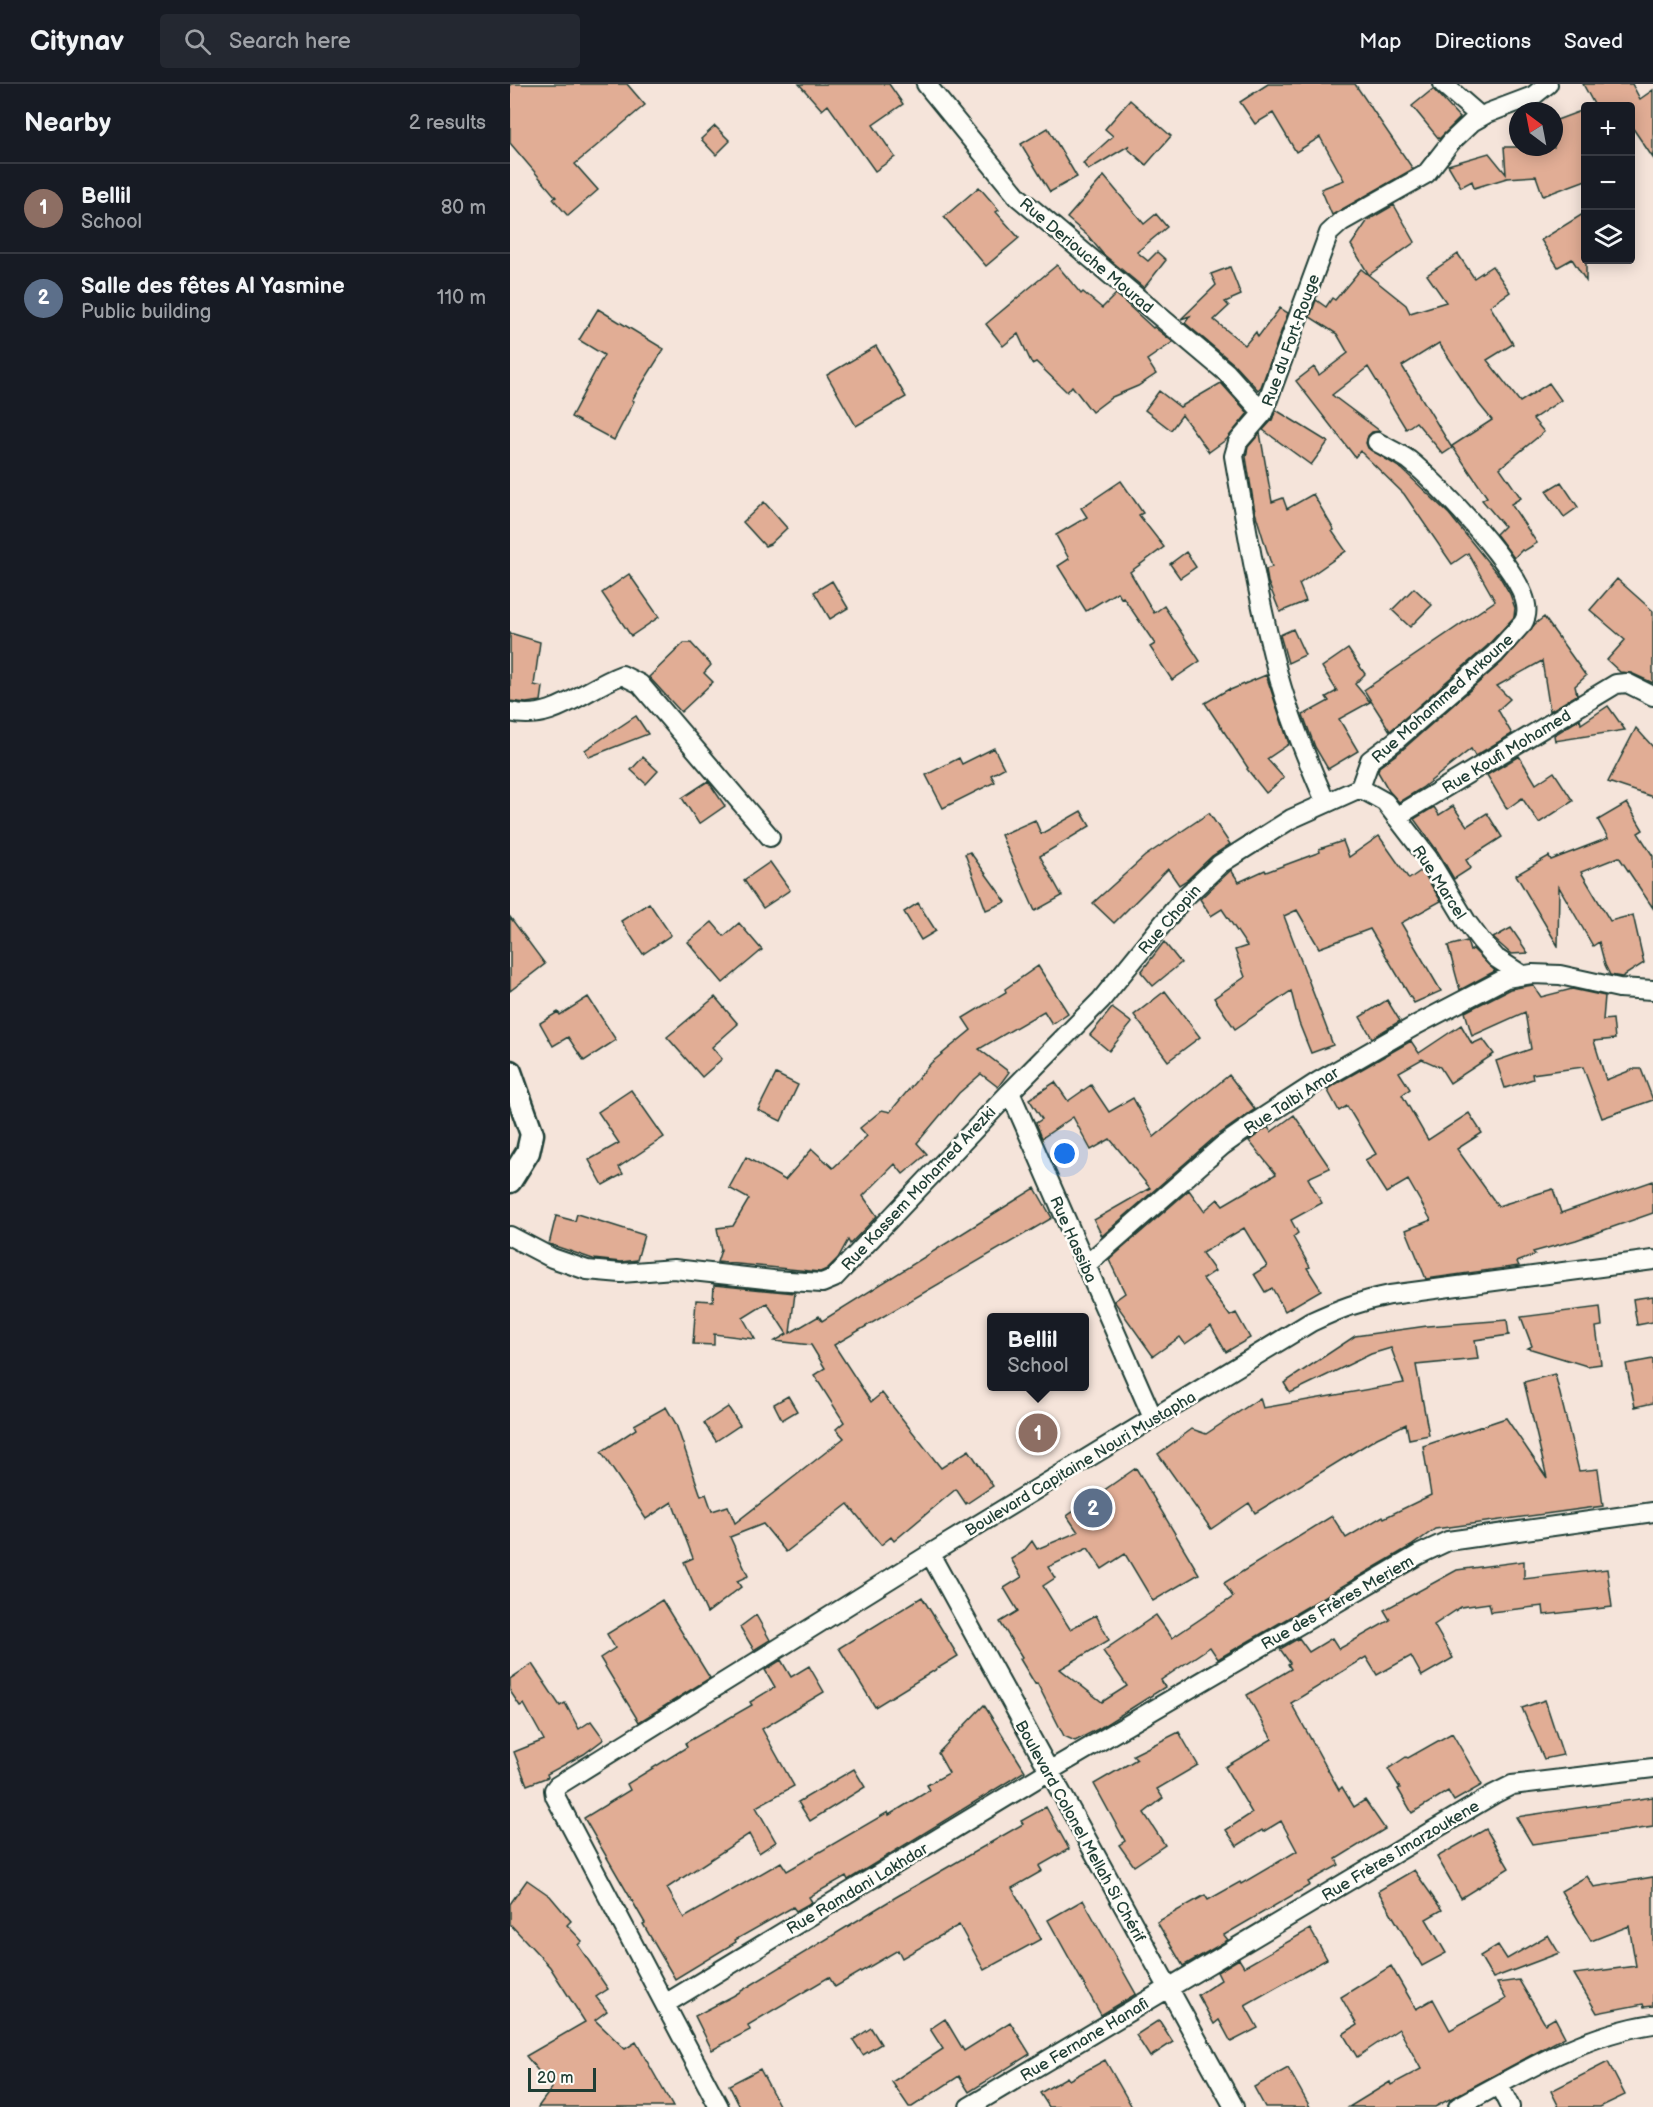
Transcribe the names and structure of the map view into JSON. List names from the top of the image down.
{
  "streets": {
    "street": [
      "Rue Deriouche Mourad",
      "Rue du Fort-Rouge",
      "Rue Mohammed Arkoune",
      "Rue Koufi Mohamed",
      "Rue Marcel",
      "Rue Chopin",
      "Rue Talbi Amar",
      "Rue Kassem Mohamed Arezki",
      "Rue Hassiba",
      "Boulevard Capitaine Nouri Mustapha",
      "Rue des Frères Meriem",
      "Boulevard Colonel Mellah Si Chérif",
      "Rue Frères Imarzoukene",
      "Rue Ramdani Lakhdar",
      "Rue Fernane Hanafi"
    ]
  },
  "crossings": [
    ["Rue Deriouche Mourad", "Rue du Fort-Rouge"],
    ["Rue du Fort-Rouge", "Rue Chopin"],
    ["Rue Mohammed Arkoune", "Rue Marcel"],
    ["Rue Mohammed Arkoune", "Rue Chopin"],
    ["Rue Koufi Mohamed", "Rue Marcel"],
    ["Rue Marcel", "Rue Chopin"],
    ["Rue Marcel", "Rue Talbi Amar"],
    ["Rue Chopin", "Rue Kassem Mohamed Arezki"],
    ["Rue Chopin", "Rue Hassiba"],
    ["Rue Talbi Amar", "Rue Hassiba"],
    ["Rue Kassem Mohamed Arezki", "Rue Hassiba"],
    ["Rue Hassiba", "Boulevard Capitaine Nouri Mustapha"],
    ["Boulevard Capitaine Nouri Mustapha", "Boulevard Colonel Mellah Si Chérif"],
    ["Boulevard Capitaine Nouri Mustapha", "Rue Ramdani Lakhdar"],
    ["Rue des Frères Meriem", "Boulevard Colonel Mellah Si Chérif"],
    ["Rue des Frères Meriem", "Rue Ramdani Lakhdar"],
    ["Boulevard Colonel Mellah Si Chérif", "Rue Frères Imarzoukene"],
    ["Boulevard Colonel Mellah Si Chérif", "Rue Ramdani Lakhdar"],
    ["Boulevard Colonel Mellah Si Chérif", "Rue Fernane Hanafi"],
    ["Rue Frères Imarzoukene", "Rue Fernane Hanafi"]
  ],
  "scale_bar": "20 m",
  "north": "top left",
  "page": {
    "header": "Citynav",
    "search": "Search here",
    "nav": ["Map", "Directions", "Saved"],
    "heading": ["Nearby", "2 results"],
    "map_buttons": ["+", "−"],
    "list": [
      {
        "mark": "1",
        "name": "Bellil",
        "note": "School",
        "value": "80 m"
      },
      {
        "mark": "2",
        "name": "Salle des fêtes Al Yasmine",
        "note": "Public building",
        "value": "110 m"
      }
    ],
    "popup": ["Bellil", "School"],
    "pins": ["1", "2"],
    "scale": "20 m"
  }
}
